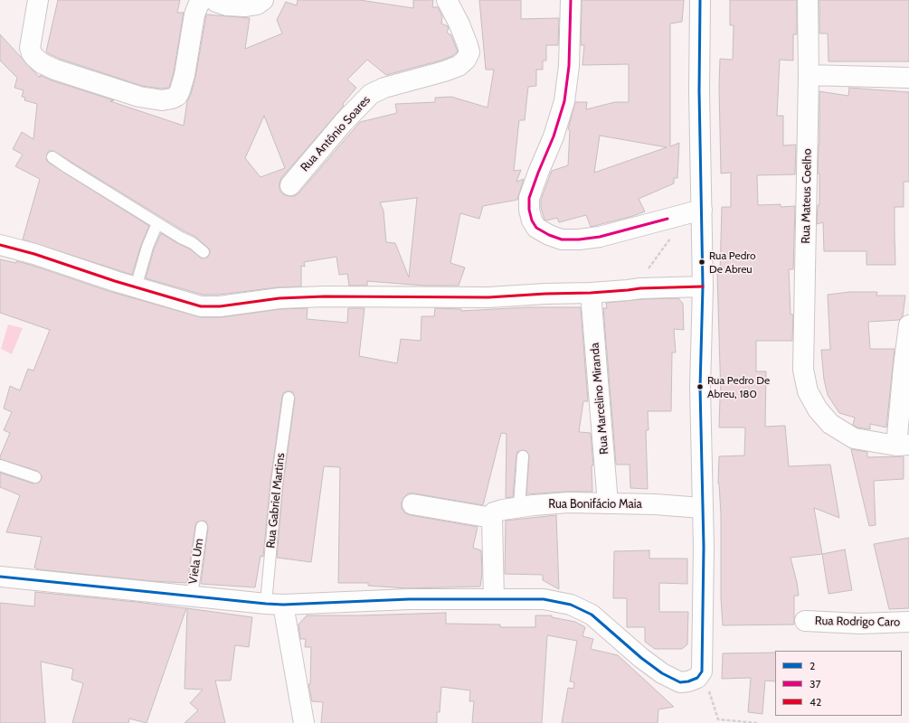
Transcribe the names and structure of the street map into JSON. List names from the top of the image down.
{
  "streets": {
    "street": [
      "Rua Antônio Soares",
      "Rua Mateus Coelho",
      "Rua Marcelino Miranda",
      "Rua Bonifácio Maia",
      "Rua Rodrigo Caro"
    ],
    "lane": ["Rua Gabriel Martins", "Viela Um"]
  },
  "crossings": [
    ["Rua Marcelino Miranda", "Rua Bonifácio Maia"]
  ],
  "places": ["Rua Pedro De Abreu", "Rua Pedro De Abreu, 180"],
  "lines": ["transit line 2", "transit line 37", "transit line 42"],
  "legend": ["2", "37", "42"]
}
